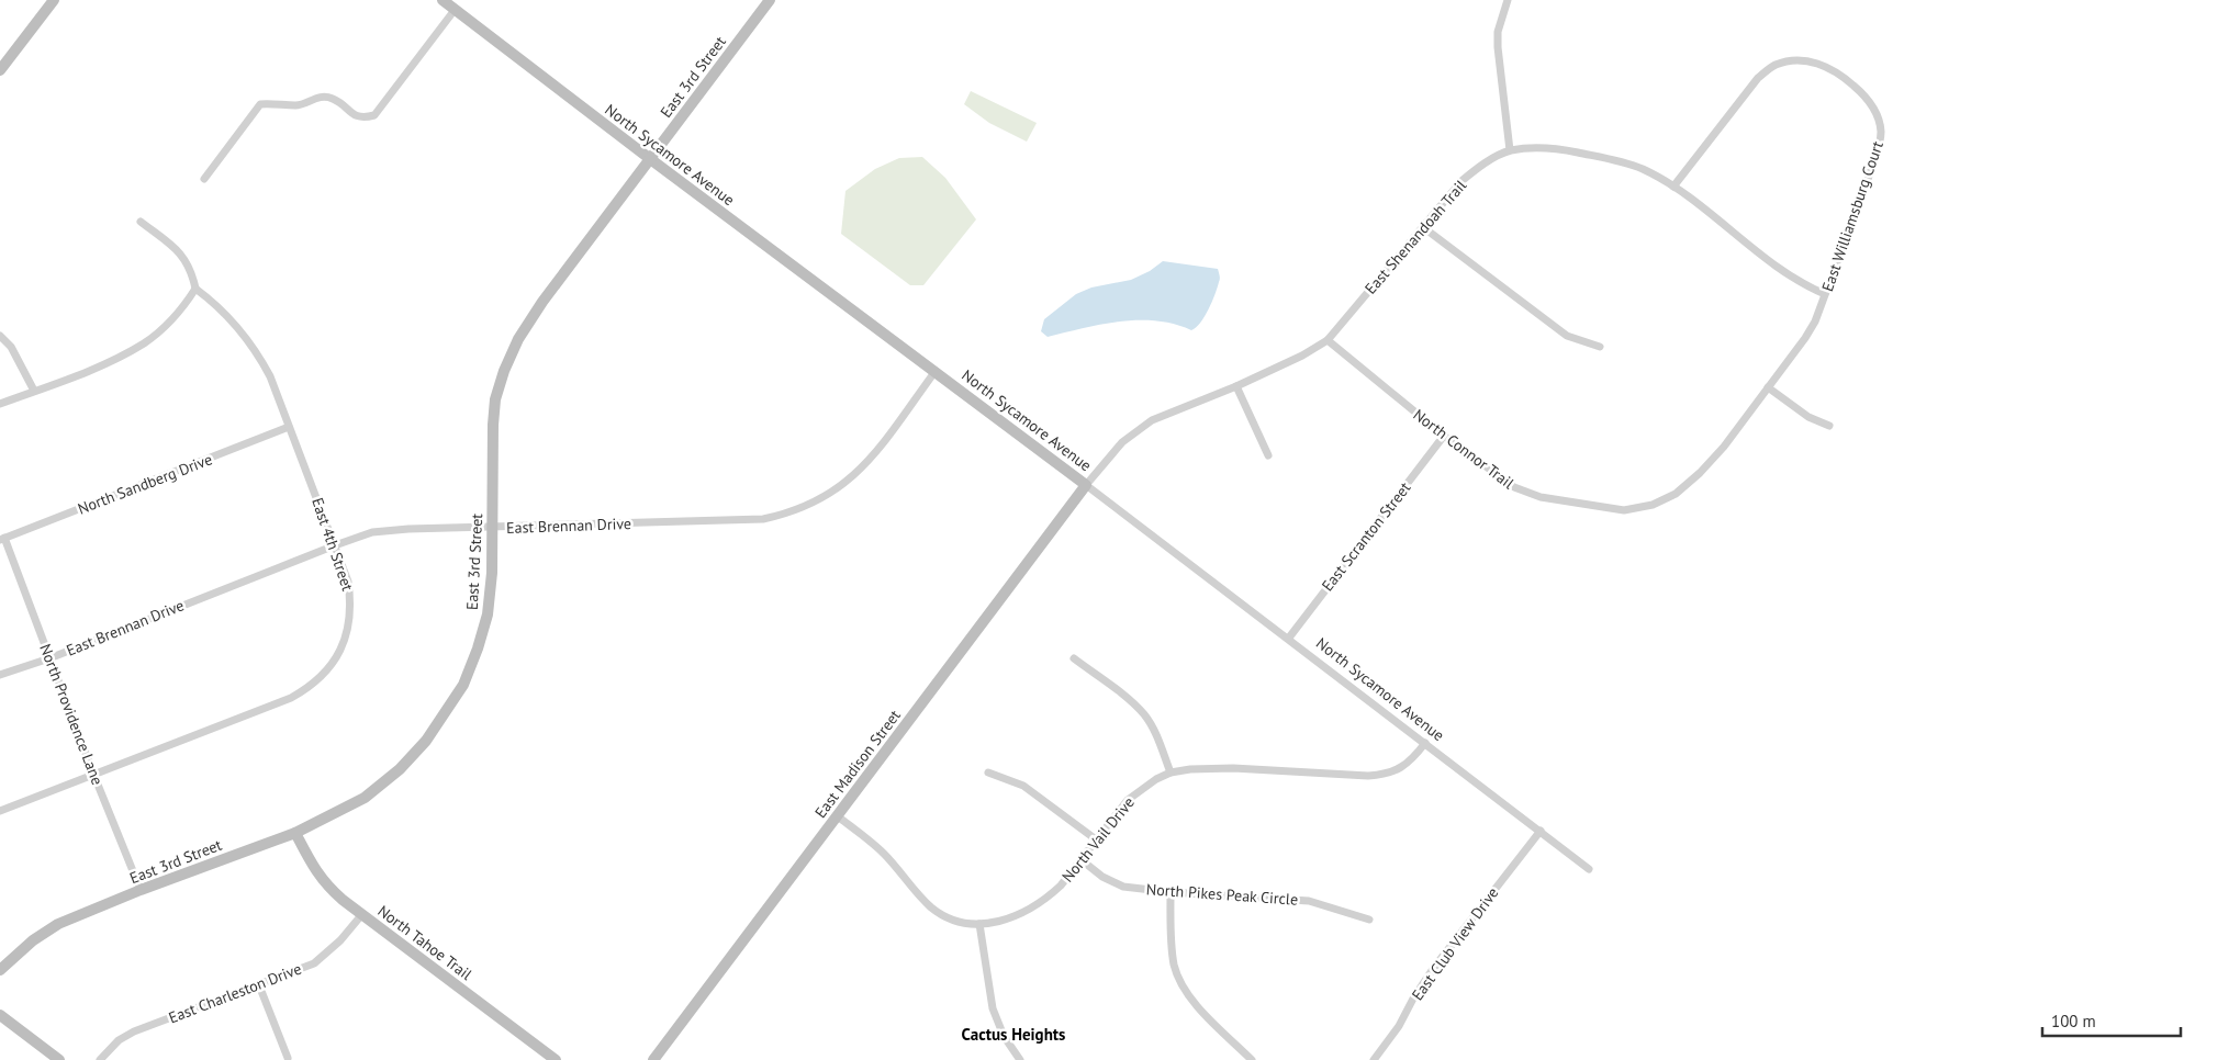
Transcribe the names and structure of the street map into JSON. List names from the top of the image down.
{
  "streets": {
    "street": [
      "East 3rd Street",
      "North Sycamore Avenue",
      "East Williamsburg Court",
      "East Shenandoah Trail",
      "North Connor Trail",
      "North Sandberg Drive",
      "East Brennan Drive",
      "East Scranton Street",
      "East 4th Street",
      "North Providence Lane",
      "East Madison Street",
      "North Vail Drive",
      "North Pikes Peak Circle",
      "North Tahoe Trail",
      "East Club View Drive",
      "East Charleston Drive"
    ]
  },
  "crossings": [
    ["East 3rd Street", "North Sycamore Avenue"],
    ["East 3rd Street", "East Brennan Drive"],
    ["East 3rd Street", "North Providence Lane"],
    ["East 3rd Street", "North Tahoe Trail"],
    ["North Sycamore Avenue", "East Shenandoah Trail"],
    ["North Sycamore Avenue", "East Brennan Drive"],
    ["North Sycamore Avenue", "East Scranton Street"],
    ["North Sycamore Avenue", "East Madison Street"],
    ["North Sycamore Avenue", "North Vail Drive"],
    ["North Sycamore Avenue", "East Club View Drive"],
    ["East Williamsburg Court", "East Shenandoah Trail"],
    ["East Williamsburg Court", "North Connor Trail"],
    ["East Shenandoah Trail", "North Connor Trail"],
    ["East Shenandoah Trail", "East Madison Street"],
    ["North Connor Trail", "East Scranton Street"],
    ["North Sandberg Drive", "East 4th Street"],
    ["North Sandberg Drive", "North Providence Lane"],
    ["East Brennan Drive", "East 4th Street"],
    ["East Brennan Drive", "North Providence Lane"],
    ["East 4th Street", "North Providence Lane"],
    ["East Madison Street", "North Vail Drive"],
    ["North Vail Drive", "North Pikes Peak Circle"],
    ["North Tahoe Trail", "East Charleston Drive"]
  ],
  "districts": ["Cactus Heights"],
  "scale_bar": "100 m"
}
